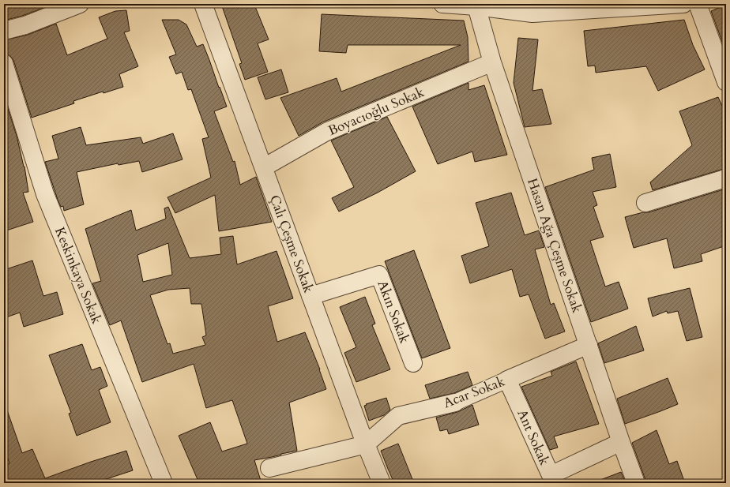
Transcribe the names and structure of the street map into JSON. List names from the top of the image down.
{
  "streets": {
    "street": [
      "Boyacıoğlu Sokak",
      "Çalı Çeşme Sokak",
      "Hasan Ağa Çeşme Sokak",
      "Keskinkaya Sokak",
      "Akın Sokak",
      "Acar Sokak",
      "Ant Sokak"
    ]
  },
  "crossings": [
    ["Boyacıoğlu Sokak", "Çalı Çeşme Sokak"],
    ["Boyacıoğlu Sokak", "Hasan Ağa Çeşme Sokak"],
    ["Çalı Çeşme Sokak", "Akın Sokak"],
    ["Çalı Çeşme Sokak", "Acar Sokak"],
    ["Hasan Ağa Çeşme Sokak", "Acar Sokak"],
    ["Hasan Ağa Çeşme Sokak", "Ant Sokak"],
    ["Acar Sokak", "Ant Sokak"]
  ]
}
